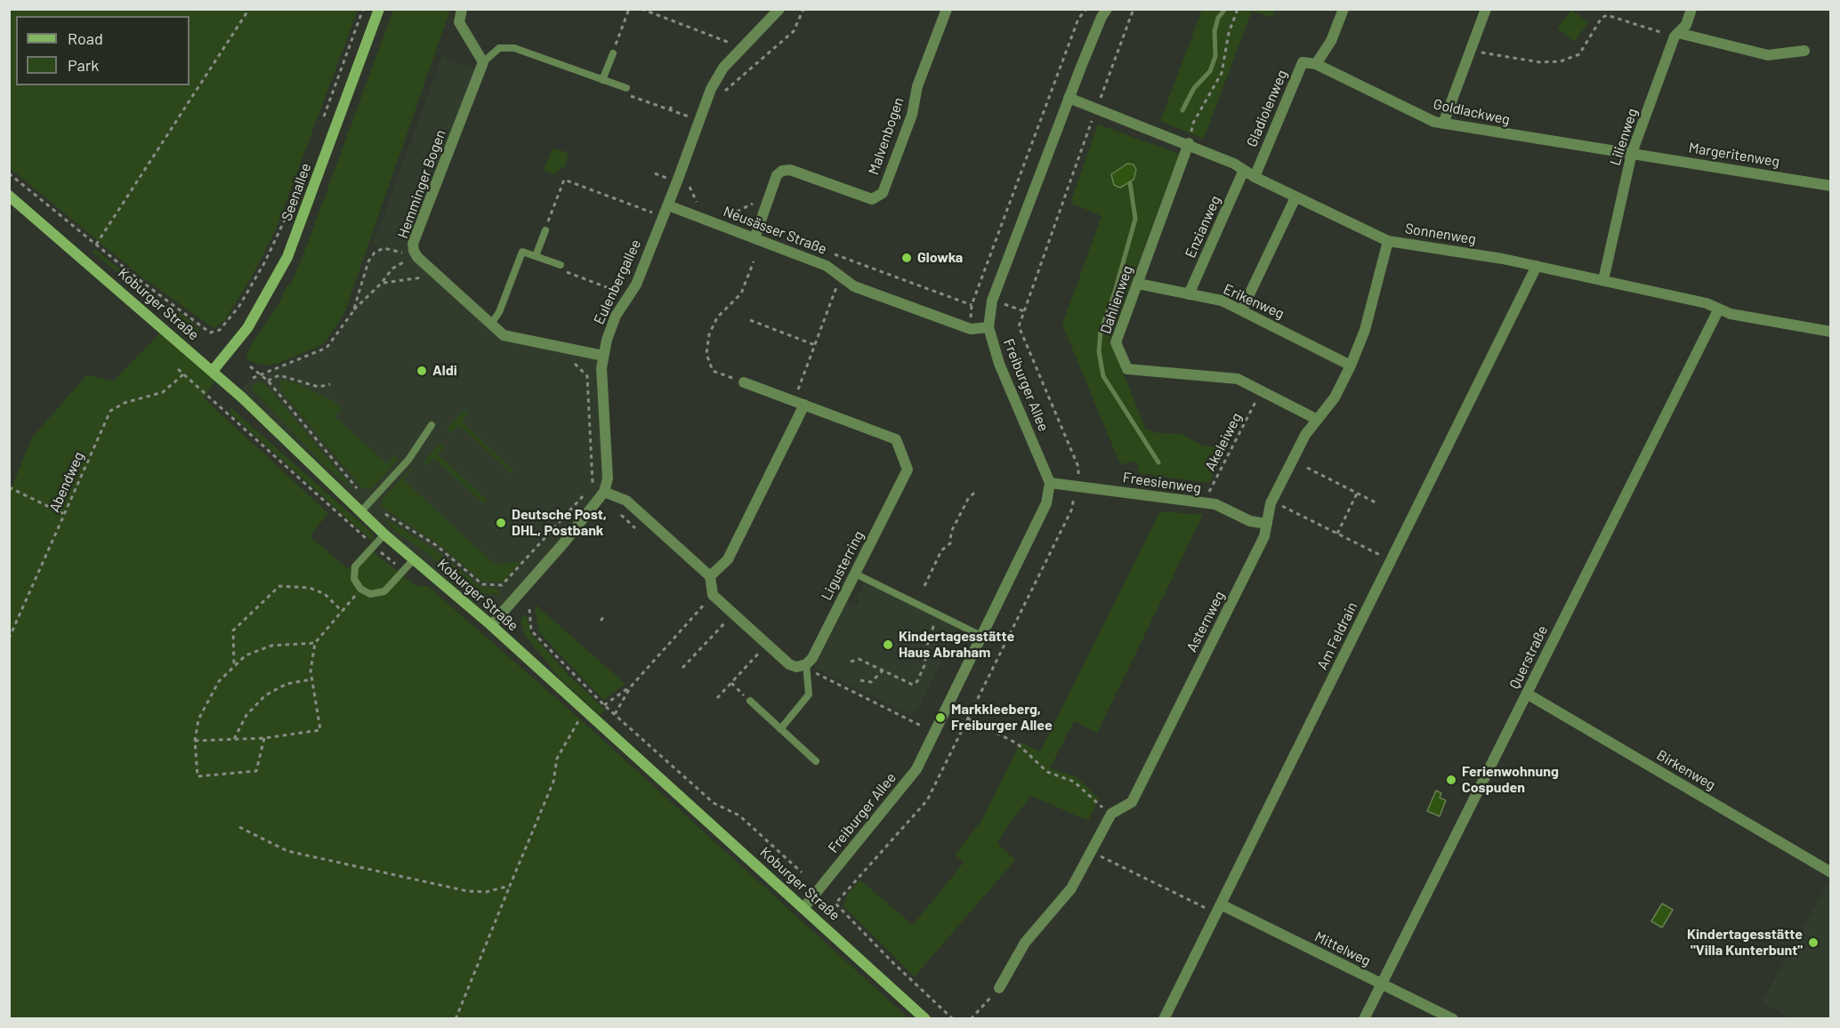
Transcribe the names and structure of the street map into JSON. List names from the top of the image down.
{
  "streets": {
    "main road": ["Seenallee", "Koburger Straße"],
    "street": [
      "Gladiolenweg",
      "Goldlackweg",
      "Malvenbogen",
      "Lilienweg",
      "Margeritenweg",
      "Hemminger Bogen",
      "Enzianweg",
      "Neusässer Straße",
      "Sonnenweg",
      "Eulenbergallee",
      "Dahlienweg",
      "Erikenweg",
      "Freiburger Allee",
      "Freesienweg",
      "Ligusterring",
      "Asternweg",
      "Am Feldrain",
      "Querstraße",
      "Birkenweg",
      "Mittelweg"
    ],
    "path": ["Akeleiweg", "Abendweg"]
  },
  "crossings": [
    ["Gladiolenweg", "Goldlackweg"],
    ["Gladiolenweg", "Sonnenweg"],
    ["Goldlackweg", "Lilienweg"],
    ["Goldlackweg", "Margeritenweg"],
    ["Malvenbogen", "Neusässer Straße"],
    ["Lilienweg", "Margeritenweg"],
    ["Lilienweg", "Sonnenweg"],
    ["Hemminger Bogen", "Eulenbergallee"],
    ["Seenallee", "Koburger Straße"],
    ["Enzianweg", "Sonnenweg"],
    ["Enzianweg", "Erikenweg"],
    ["Neusässer Straße", "Eulenbergallee"],
    ["Neusässer Straße", "Freiburger Allee"],
    ["Sonnenweg", "Dahlienweg"],
    ["Sonnenweg", "Freiburger Allee"],
    ["Sonnenweg", "Asternweg"],
    ["Sonnenweg", "Am Feldrain"],
    ["Sonnenweg", "Querstraße"],
    ["Dahlienweg", "Erikenweg"],
    ["Dahlienweg", "Akeleiweg"],
    ["Dahlienweg", "Asternweg"],
    ["Erikenweg", "Asternweg"],
    ["Koburger Straße", "Freiburger Allee"],
    ["Freiburger Allee", "Freesienweg"],
    ["Akeleiweg", "Freesienweg"],
    ["Freesienweg", "Asternweg"],
    ["Am Feldrain", "Mittelweg"],
    ["Querstraße", "Birkenweg"],
    ["Querstraße", "Mittelweg"]
  ],
  "places": [
    "Glowka",
    "Aldi",
    "Deutsche Post, DHL, Postbank",
    "Kindertagesstätte Haus Abraham",
    "Markkleeberg, Freiburger Allee",
    "Ferienwohnung Cospuden",
    "Kindertagesstätte \"Villa Kunterbunt\""
  ],
  "legend": ["Road", "Park"]
}
